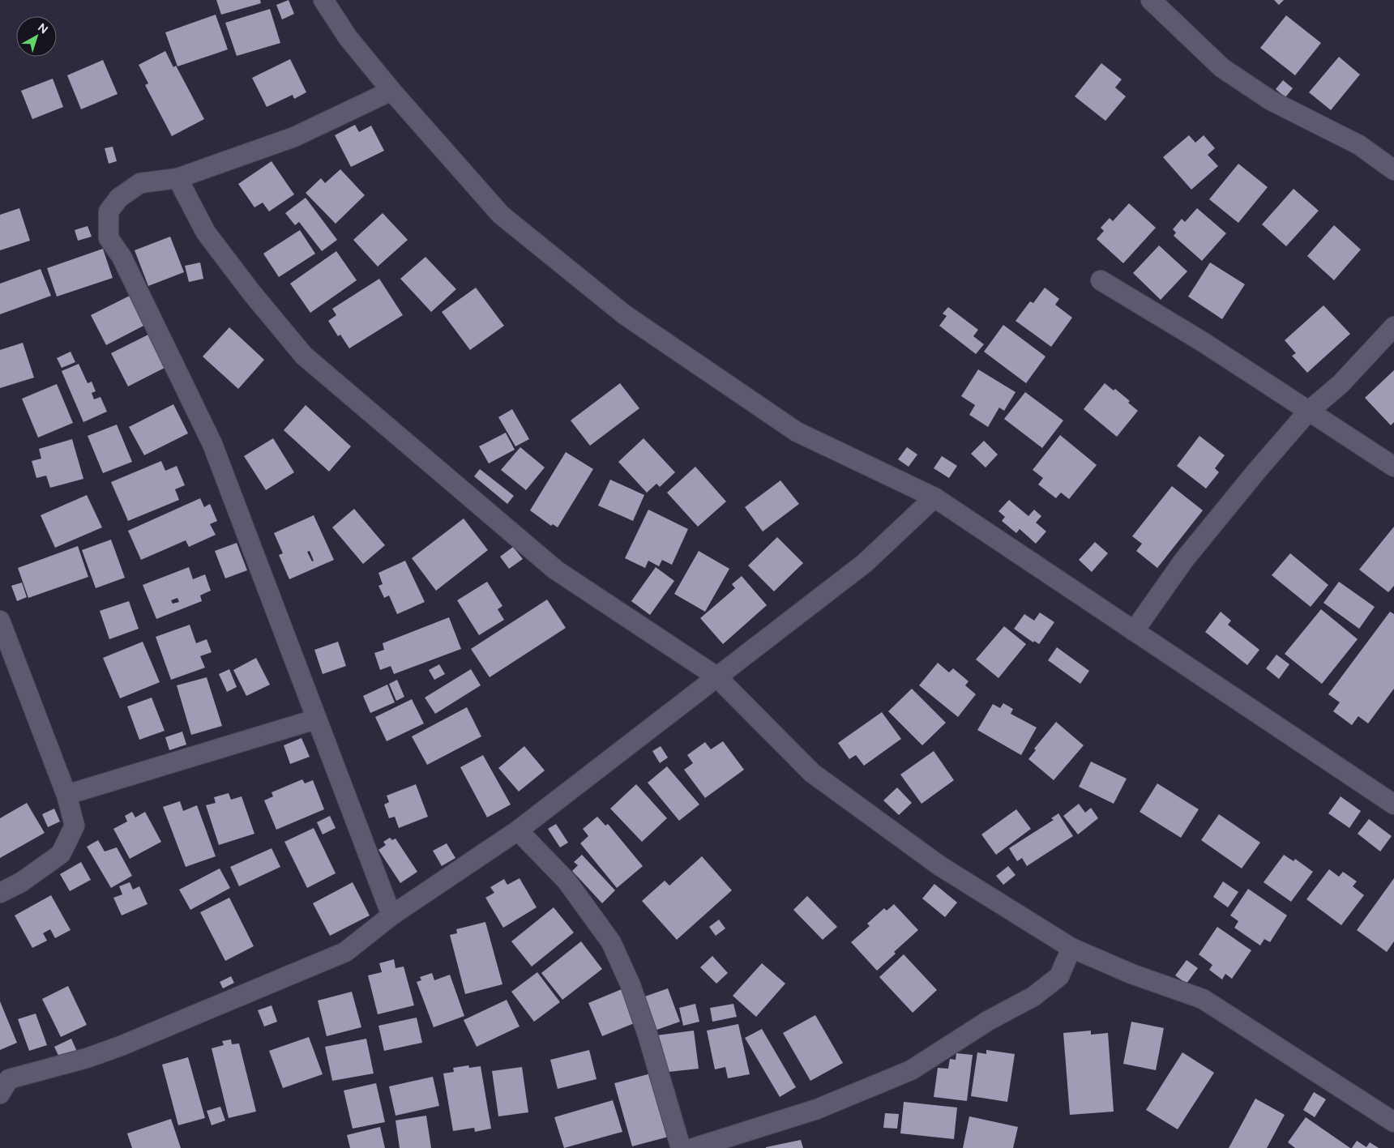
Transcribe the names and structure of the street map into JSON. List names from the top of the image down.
{
  "north": "top right"
}
